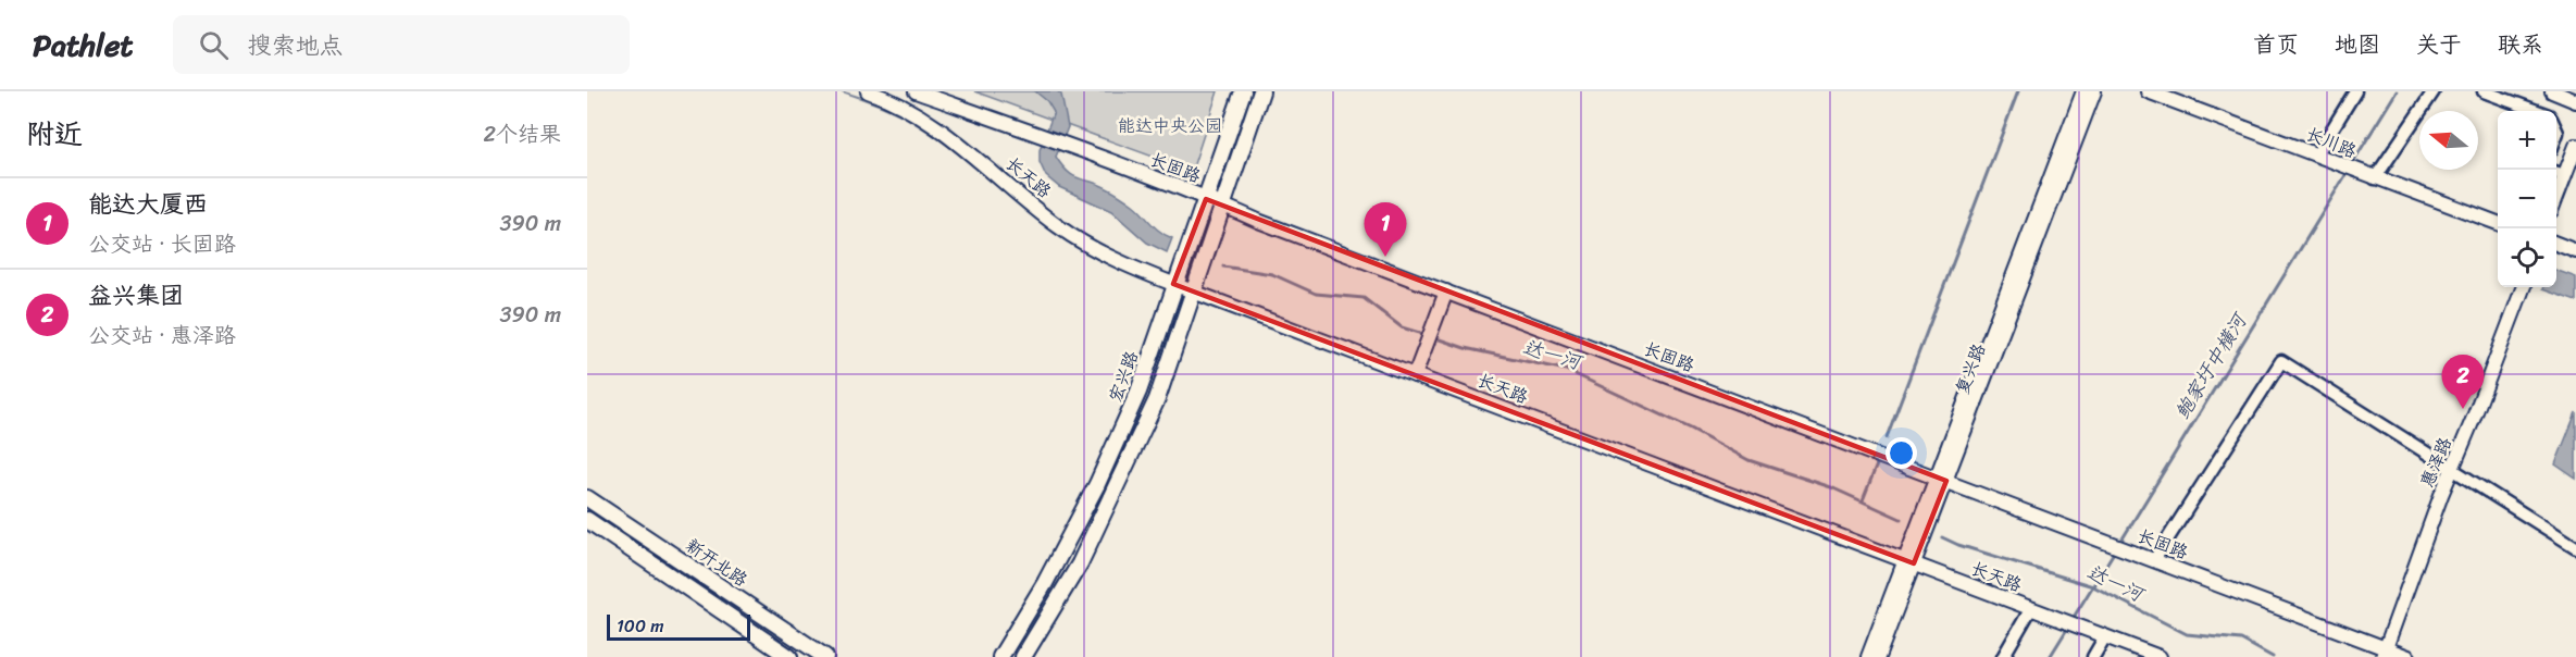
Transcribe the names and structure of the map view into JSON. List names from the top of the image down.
{
  "streets": {
    "main road": ["宏兴路", "新开北路"],
    "street": [
      "长川路",
      "长固路",
      "长天路",
      "复兴路",
      "惠泽路"
    ]
  },
  "crossings": [
    ["长固路", "复兴路"],
    ["长固路", "宏兴路"],
    ["长固路", "惠泽路"],
    ["长天路", "复兴路"],
    ["长天路", "宏兴路"]
  ],
  "water": ["达一河", "鲍家圩中横河"],
  "parks": ["能达中央公园"],
  "scale_bar": "100 m",
  "north": "left",
  "page": {
    "header": "Pathlet",
    "search": "搜索地点",
    "nav": [
      "首页",
      "地图",
      "关于",
      "联系"
    ],
    "heading": ["附近", "2个结果"],
    "map_buttons": ["+", "−"],
    "list": [
      {
        "mark": "1",
        "name": "能达大厦西",
        "note": "公交站 · 长固路",
        "value": "390 m"
      },
      {
        "mark": "2",
        "name": "益兴集团",
        "note": "公交站 · 惠泽路",
        "value": "390 m"
      }
    ],
    "pins": ["1", "2"],
    "scale": "100 m"
  }
}
